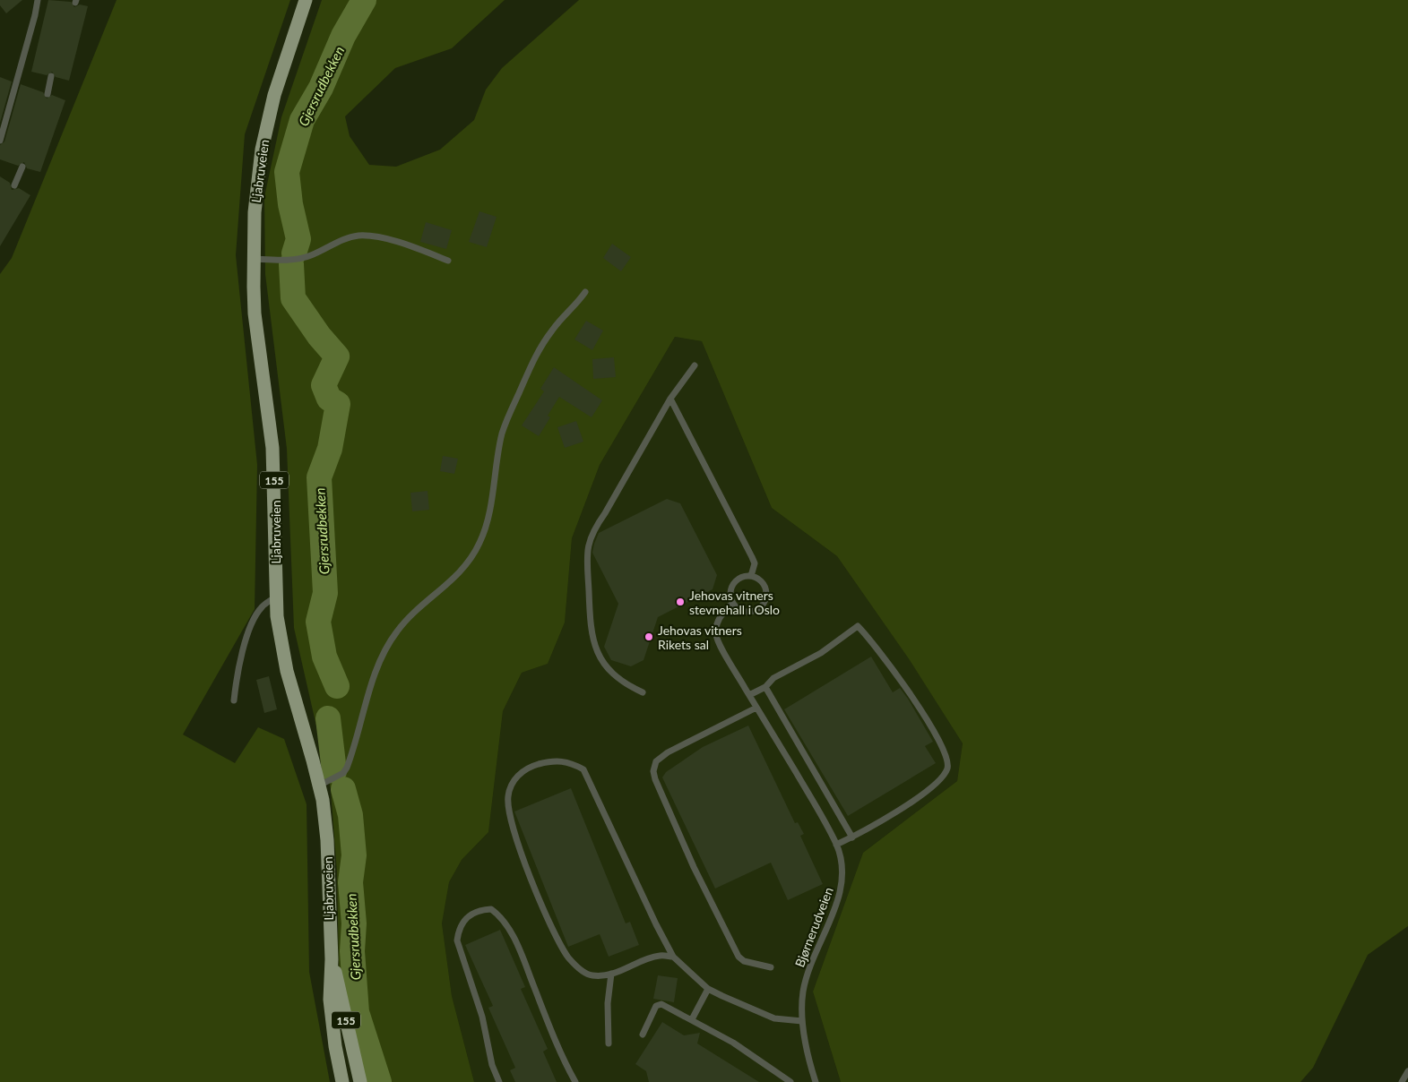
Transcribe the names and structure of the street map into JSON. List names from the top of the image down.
{
  "streets": {
    "main road": ["Ljabruveien", "155"],
    "lane": ["Bjørnerudveien"]
  },
  "water": ["Gjersrudbekken"],
  "places": ["Jehovas vitners stevnehall i Oslo", "Jehovas vitners Rikets sal"]
}
